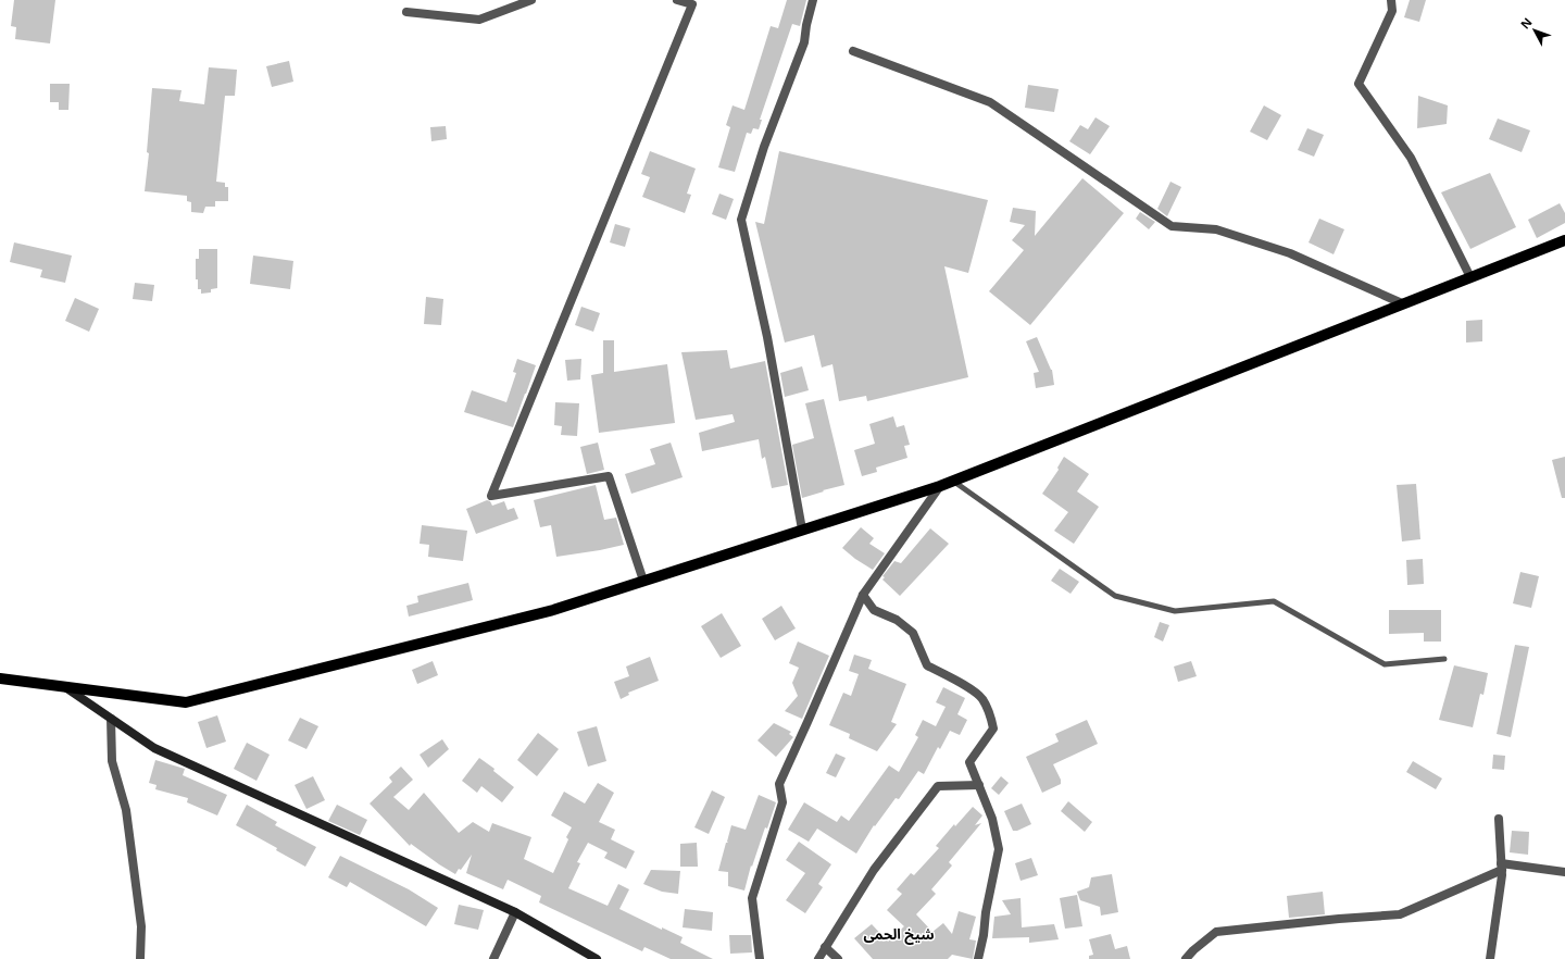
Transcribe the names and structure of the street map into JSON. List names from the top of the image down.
{
  "districts": ["شيخ الحمى"],
  "north": "top left"
}
